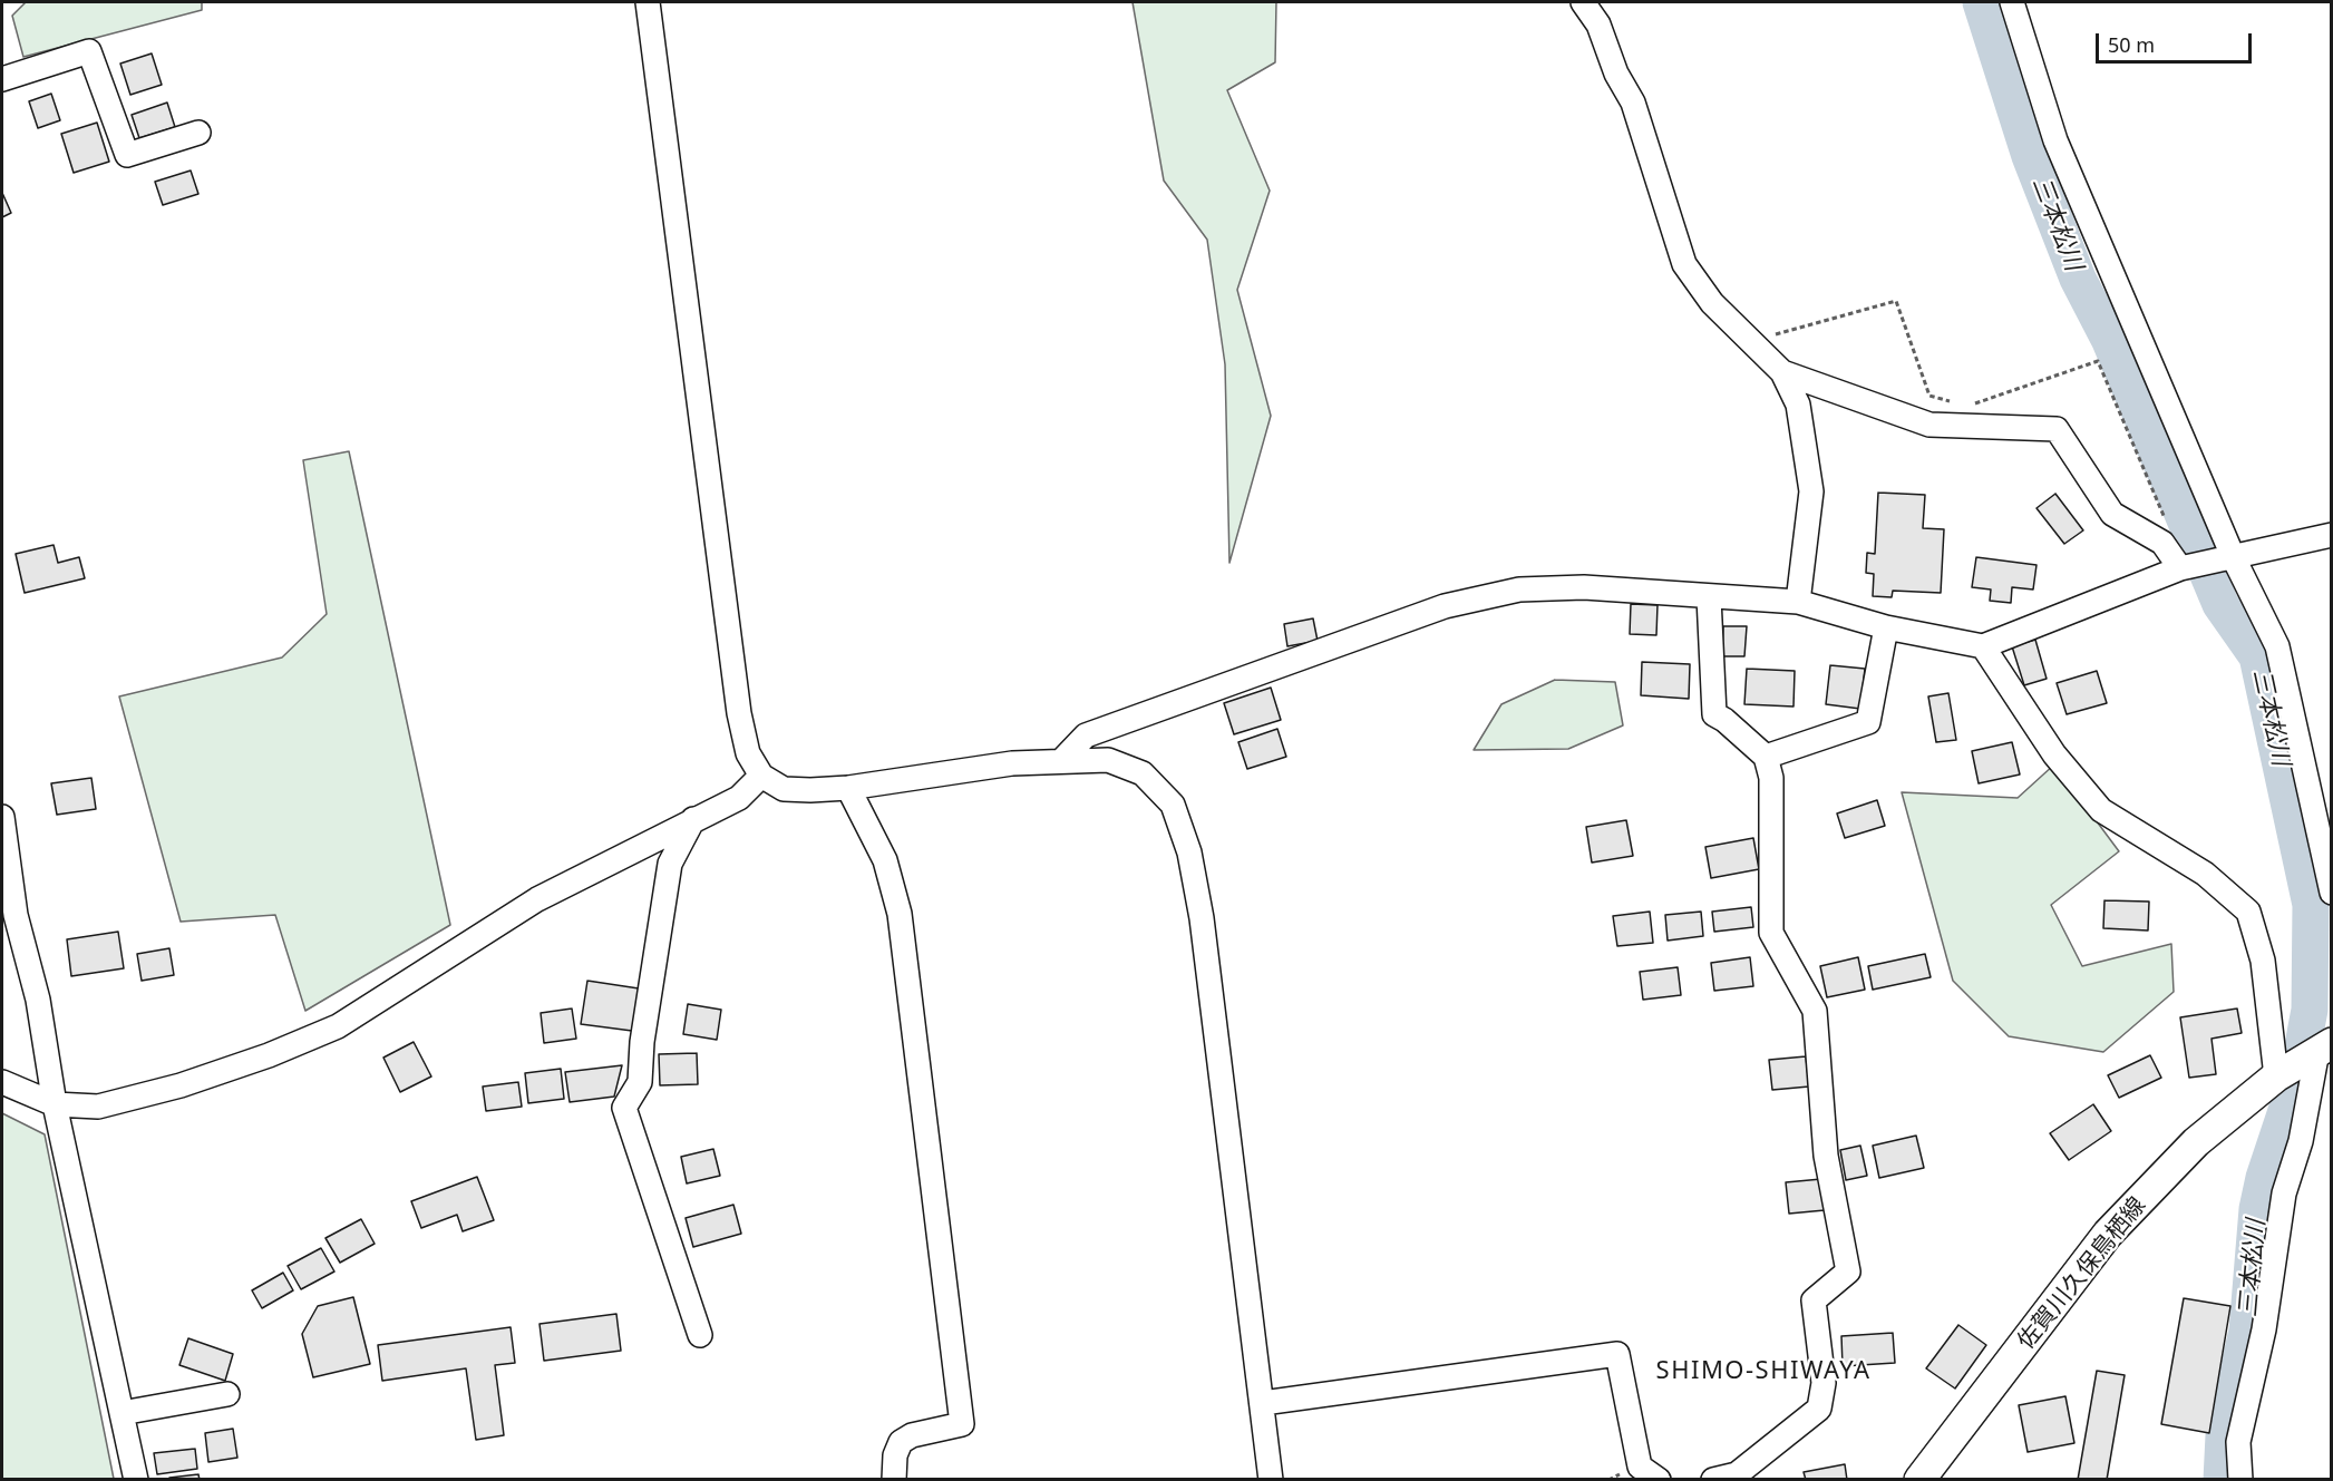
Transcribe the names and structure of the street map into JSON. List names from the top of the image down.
{
  "streets": {
    "main road": ["佐賀川久保鳥栖線"]
  },
  "districts": ["SHIMO-SHIWAYA"],
  "water": ["三本松川"],
  "scale_bar": "50 m"
}
